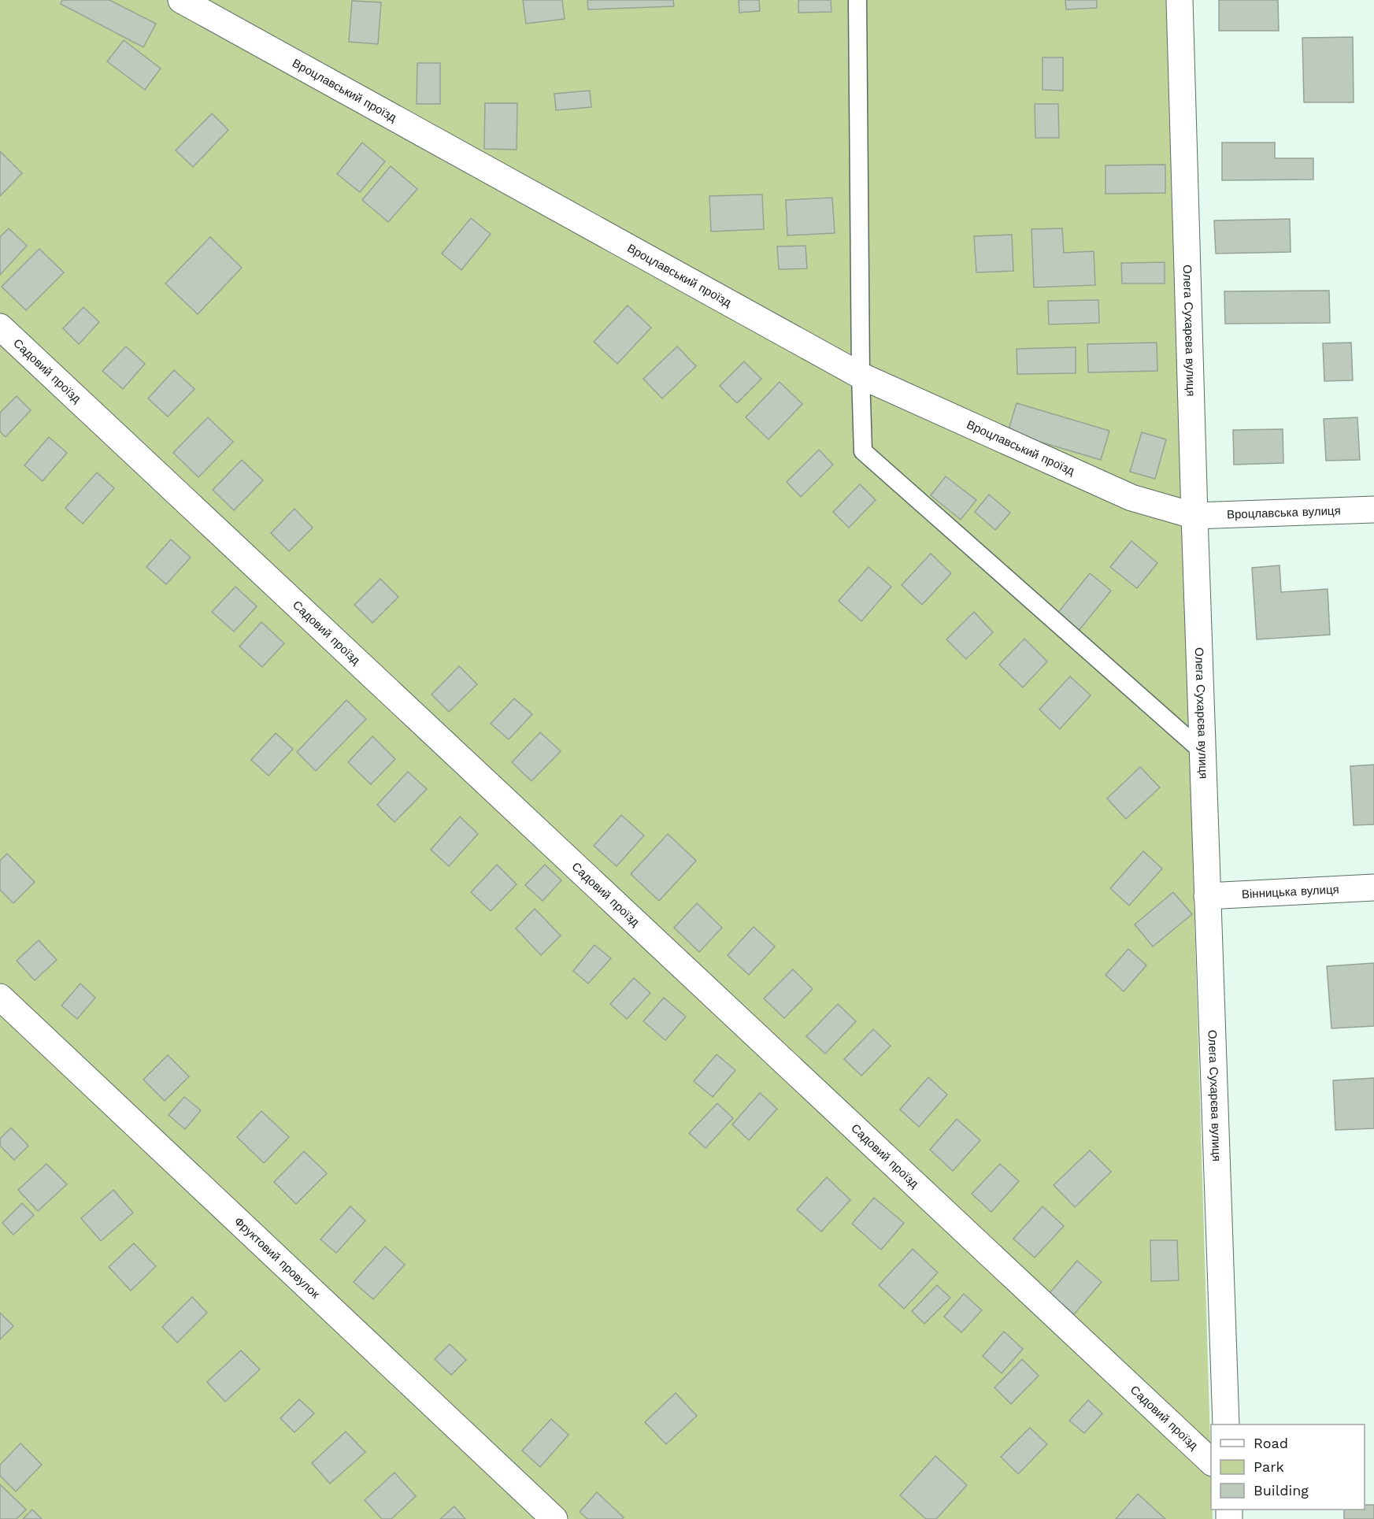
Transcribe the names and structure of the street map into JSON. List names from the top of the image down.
{
  "streets": {
    "street": [
      "Вроцлавський проїзд",
      "Олега Сухарєва вулиця",
      "Садовий проїзд",
      "Вроцлавська вулиця",
      "Вінницька вулиця",
      "Фруктовий провулок"
    ]
  },
  "crossings": [
    ["Вроцлавський проїзд", "Олега Сухарєва вулиця"],
    ["Вроцлавський проїзд", "Вроцлавська вулиця"],
    ["Олега Сухарєва вулиця", "Вроцлавська вулиця"],
    ["Олега Сухарєва вулиця", "Вінницька вулиця"]
  ],
  "legend": ["Road", "Park", "Building"]
}
